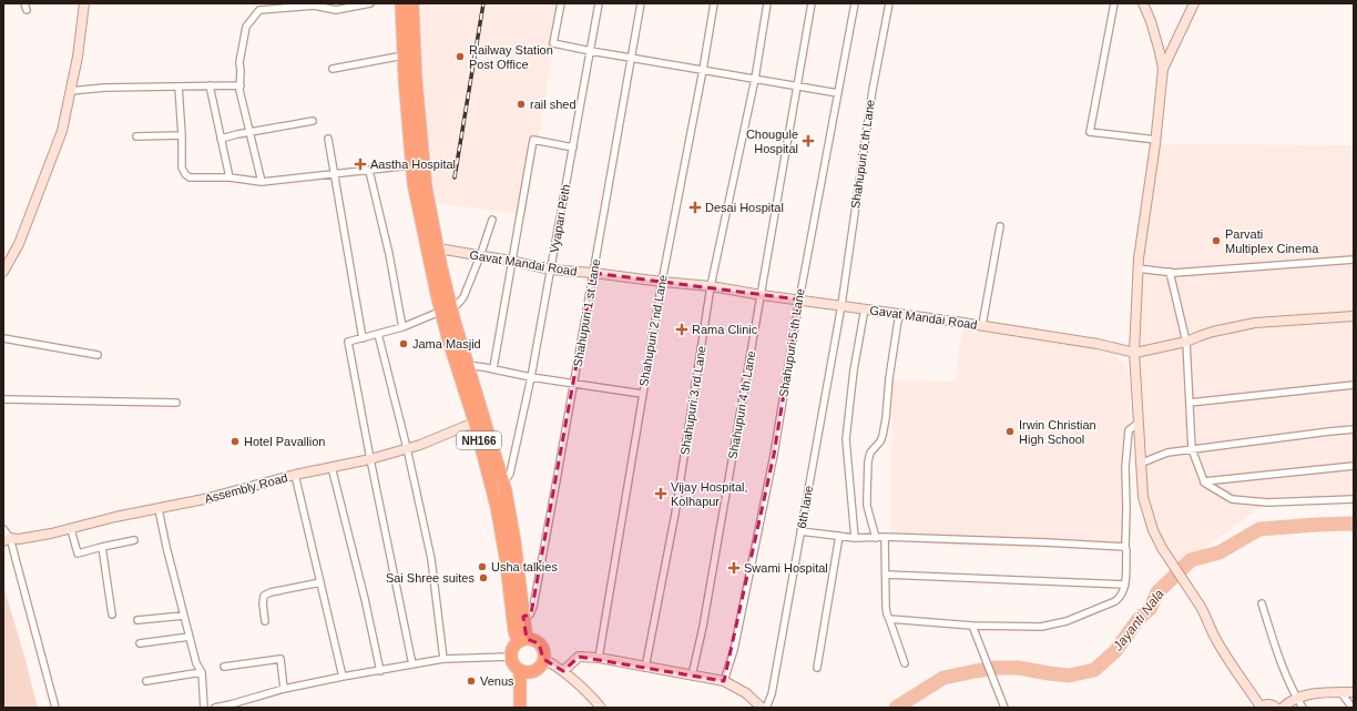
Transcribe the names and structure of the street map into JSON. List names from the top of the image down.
{
  "streets": {
    "highway": ["NH166"],
    "street": [
      "Shahupuri 6 th Lane",
      "Vyapari Peth",
      "Gavat Mandai Road",
      "Shahupuri 1 st Lane",
      "Shahupuri 2 nd Lane",
      "Shahupuri 5 th Lane",
      "Shahupuri 3 rd Lane",
      "Shahupuri 4 th Lane",
      "Assembly Road",
      "6th lane"
    ]
  },
  "crossings": [
    ["Shahupuri 6 th Lane", "Gavat Mandai Road"],
    ["Shahupuri 6 th Lane", "6th lane"],
    ["Vyapari Peth", "Gavat Mandai Road"],
    ["Vyapari Peth", "NH166"],
    ["Gavat Mandai Road", "Shahupuri 1 st Lane"],
    ["Gavat Mandai Road", "Shahupuri 2 nd Lane"],
    ["Gavat Mandai Road", "Shahupuri 5 th Lane"],
    ["Gavat Mandai Road", "Shahupuri 3 rd Lane"],
    ["Gavat Mandai Road", "Shahupuri 4 th Lane"],
    ["Gavat Mandai Road", "NH166"],
    ["Gavat Mandai Road", "6th lane"],
    ["Shahupuri 1 st Lane", "NH166"],
    ["NH166", "Assembly Road"]
  ],
  "water": ["Jayanti Nala"],
  "places": {
    "other": [
      "Railway Station Post Office",
      "rail shed",
      "Parvati Multiplex Cinema",
      "Jama Masjid",
      "Irwin Christian High School",
      "Hotel Pavallion",
      "Usha talkies",
      "Sai Shree suites",
      "Venus"
    ],
    "health": [
      "Chougule Hospital",
      "Aastha Hospital",
      "Desai Hospital",
      "Rama Clinic",
      "Vijay Hospital, Kolhapur",
      "Swami Hospital"
    ]
  }
}
